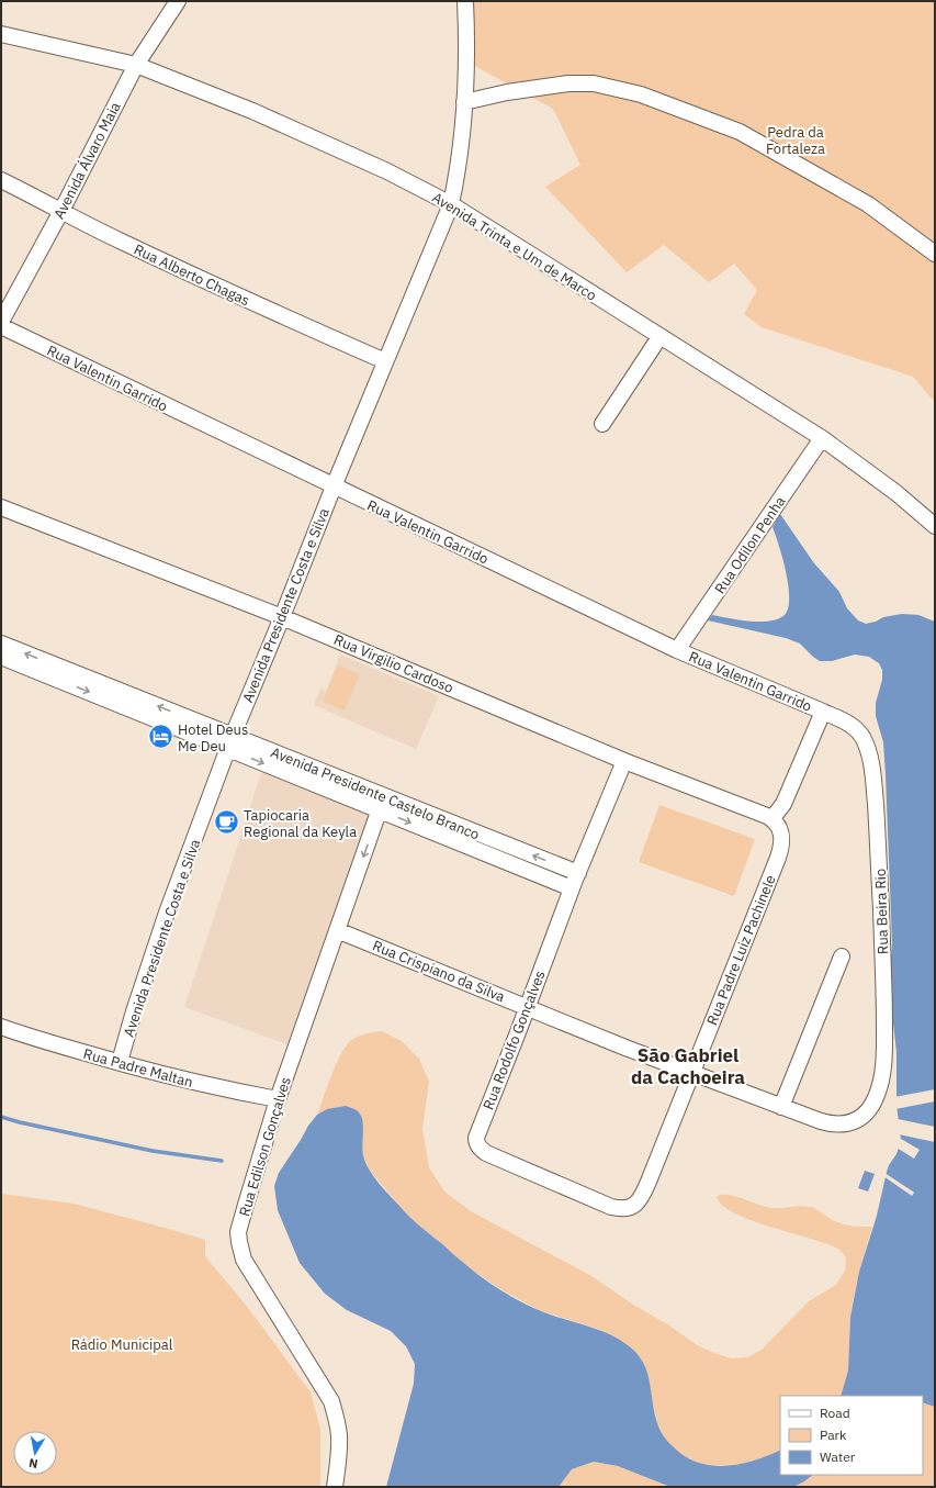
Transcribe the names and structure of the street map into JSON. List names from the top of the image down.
{
  "streets": {
    "street": [
      "Avenida Álvaro Maia",
      "Avenida Trinta e Um de Marco",
      "Rua Alberto Chagas",
      "Rua Valentin Garrido",
      "Rua Odilon Penha",
      "Avenida Presidente Costa e Silva",
      "Rua Virgilio Cardoso",
      "Avenida Presidente Castelo Branco",
      "Rua Beira Rio",
      "Rua Padre Luiz Pachinele",
      "Rua Crispiano da Silva",
      "Rua Rodolfo Gonçalves",
      "Rua Padre Maltan",
      "Rua Edilson Gonçalves"
    ]
  },
  "crossings": [
    ["Avenida Álvaro Maia", "Avenida Trinta e Um de Marco"],
    ["Avenida Álvaro Maia", "Rua Alberto Chagas"],
    ["Avenida Trinta e Um de Marco", "Rua Odilon Penha"],
    ["Avenida Trinta e Um de Marco", "Avenida Presidente Costa e Silva"],
    ["Rua Alberto Chagas", "Avenida Presidente Costa e Silva"],
    ["Rua Valentin Garrido", "Rua Odilon Penha"],
    ["Rua Valentin Garrido", "Avenida Presidente Costa e Silva"],
    ["Rua Valentin Garrido", "Rua Beira Rio"],
    ["Avenida Presidente Costa e Silva", "Rua Virgilio Cardoso"],
    ["Avenida Presidente Costa e Silva", "Avenida Presidente Castelo Branco"],
    ["Avenida Presidente Costa e Silva", "Rua Padre Maltan"],
    ["Rua Virgilio Cardoso", "Rua Padre Luiz Pachinele"],
    ["Rua Virgilio Cardoso", "Rua Rodolfo Gonçalves"],
    ["Avenida Presidente Castelo Branco", "Rua Rodolfo Gonçalves"],
    ["Avenida Presidente Castelo Branco", "Rua Edilson Gonçalves"],
    ["Rua Beira Rio", "Rua Crispiano da Silva"],
    ["Rua Padre Luiz Pachinele", "Rua Crispiano da Silva"],
    ["Rua Padre Luiz Pachinele", "Rua Rodolfo Gonçalves"],
    ["Rua Crispiano da Silva", "Rua Rodolfo Gonçalves"],
    ["Rua Crispiano da Silva", "Rua Edilson Gonçalves"],
    ["Rua Padre Maltan", "Rua Edilson Gonçalves"]
  ],
  "districts": ["São Gabriel da Cachoeira"],
  "parks": ["Pedra da Fortaleza", "Rádio Municipal"],
  "places": {
    "hotel": ["Hotel Deus Me Deu"],
    "cafe": ["Tapiocaria Regional da Keyla"]
  },
  "legend": ["Road", "Park", "Water"],
  "north": "bottom"
}
